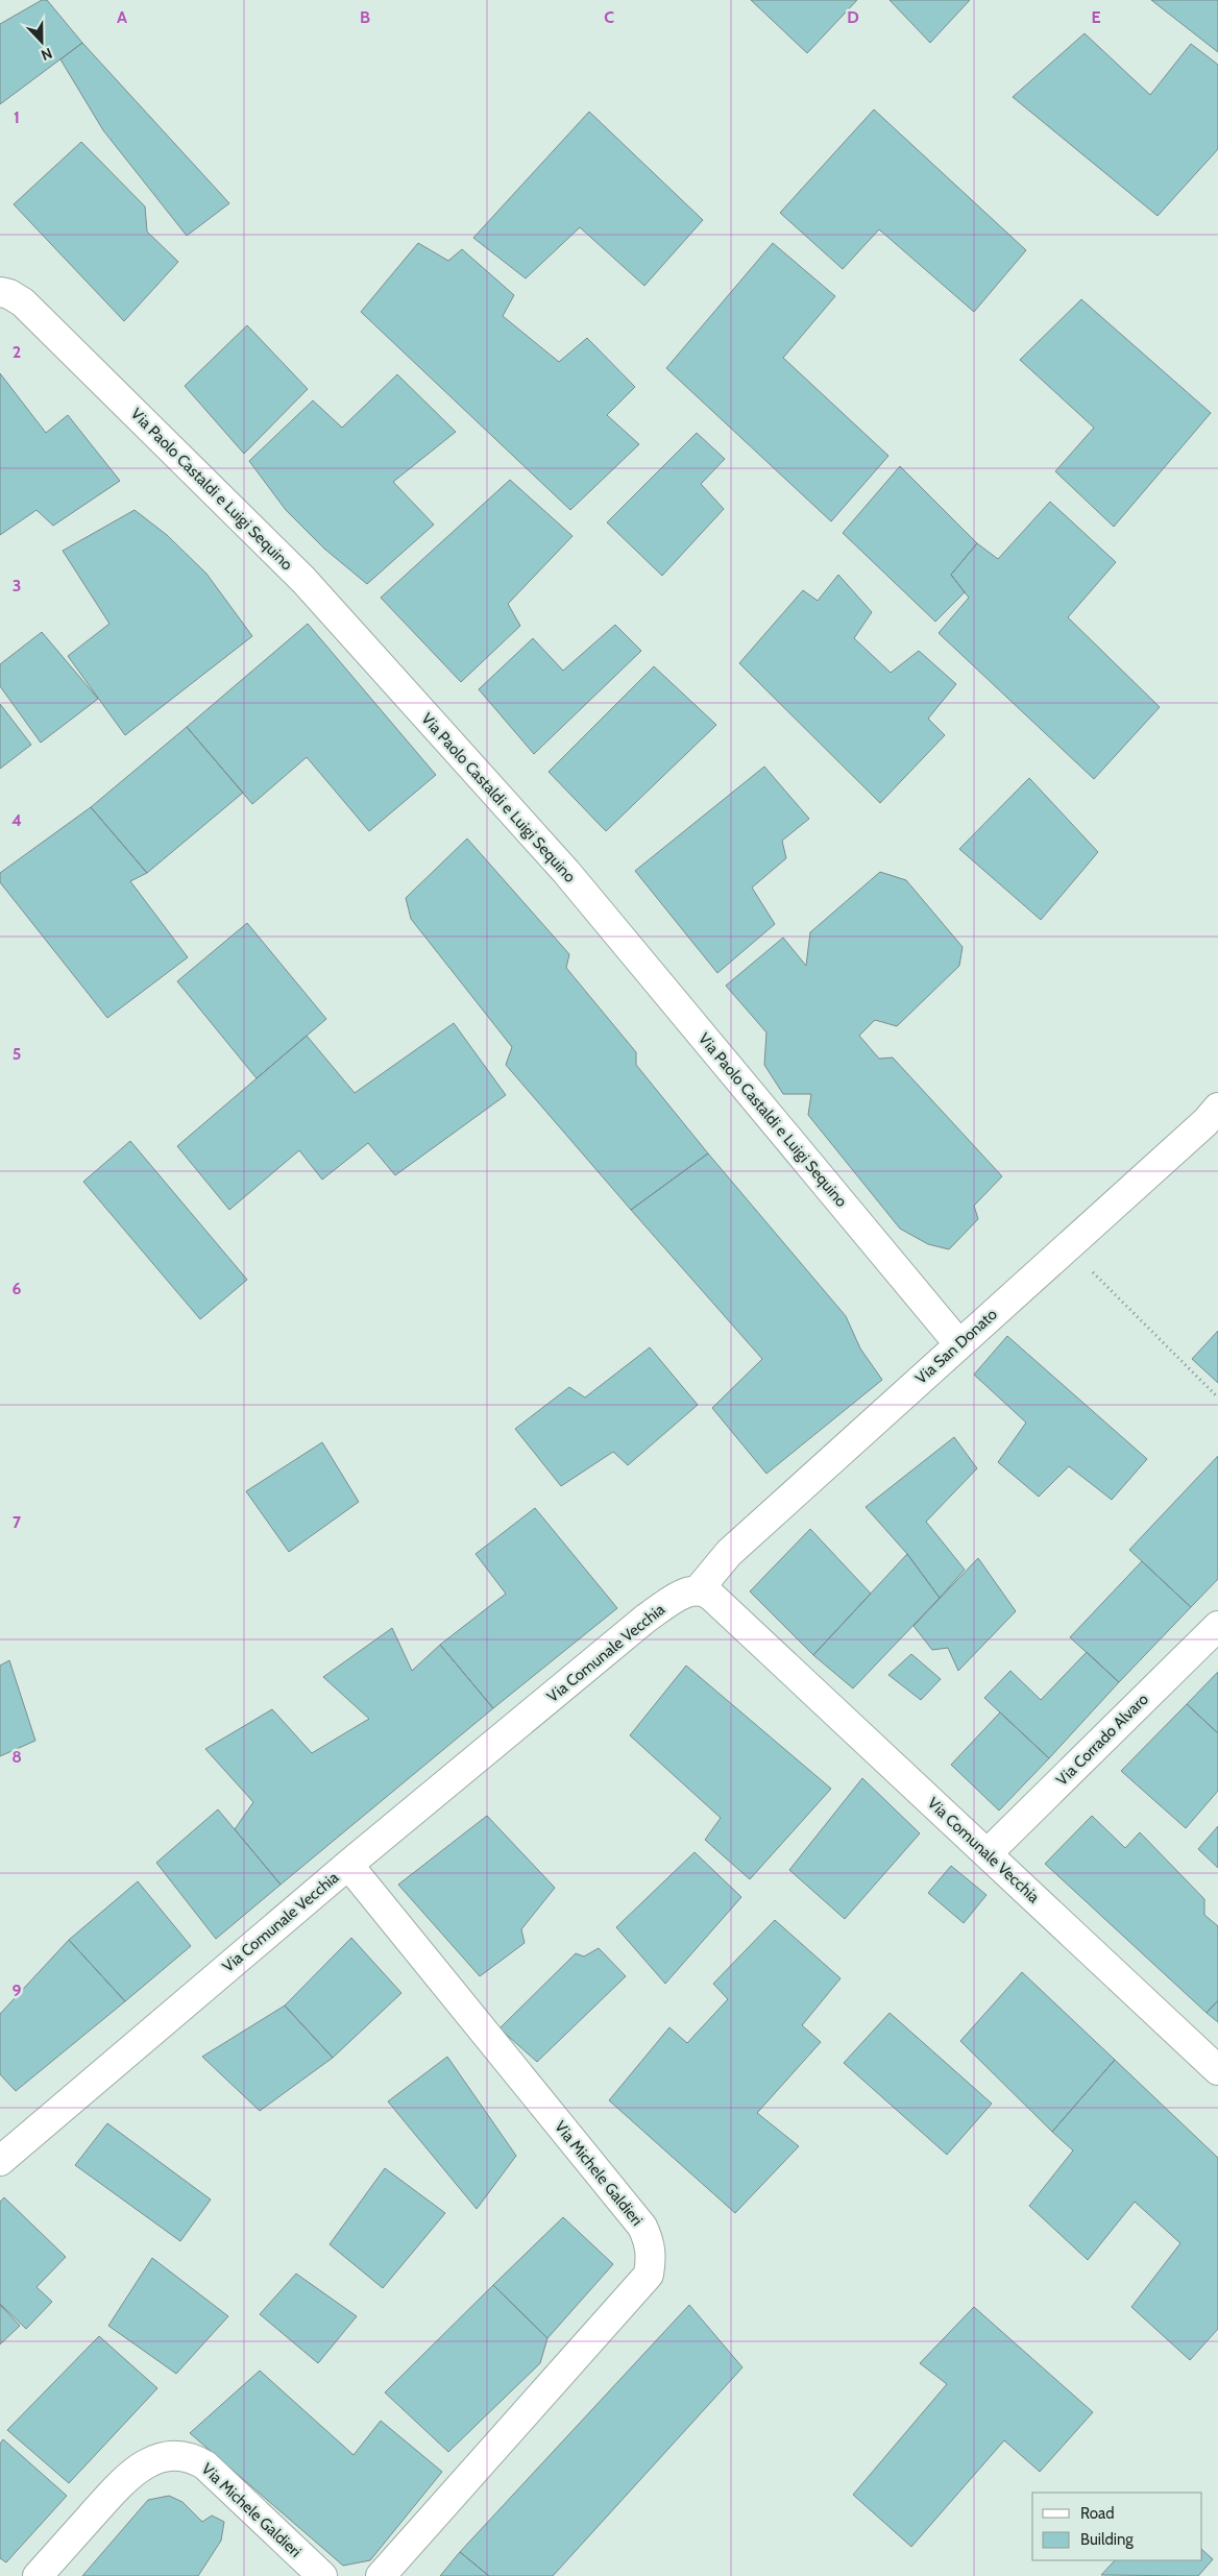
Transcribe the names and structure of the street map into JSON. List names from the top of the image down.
{
  "streets": {
    "street": [
      "Via Paolo Castaldi e Luigi Sequino",
      "Via San Donato",
      "Via Comunale Vecchia",
      "Via Corrado Alvaro",
      "Via Michele Galdieri"
    ]
  },
  "crossings": [
    ["Via Paolo Castaldi e Luigi Sequino", "Via San Donato"],
    ["Via San Donato", "Via Comunale Vecchia"],
    ["Via Comunale Vecchia", "Via Corrado Alvaro"],
    ["Via Comunale Vecchia", "Via Michele Galdieri"]
  ],
  "legend": ["Road", "Building"],
  "north": "bottom",
  "grid": {
    "columns": [
      "A",
      "B",
      "C",
      "D",
      "E"
    ],
    "rows": [
      "1",
      "2",
      "3",
      "4",
      "5",
      "6",
      "7",
      "8",
      "9"
    ]
  }
}
